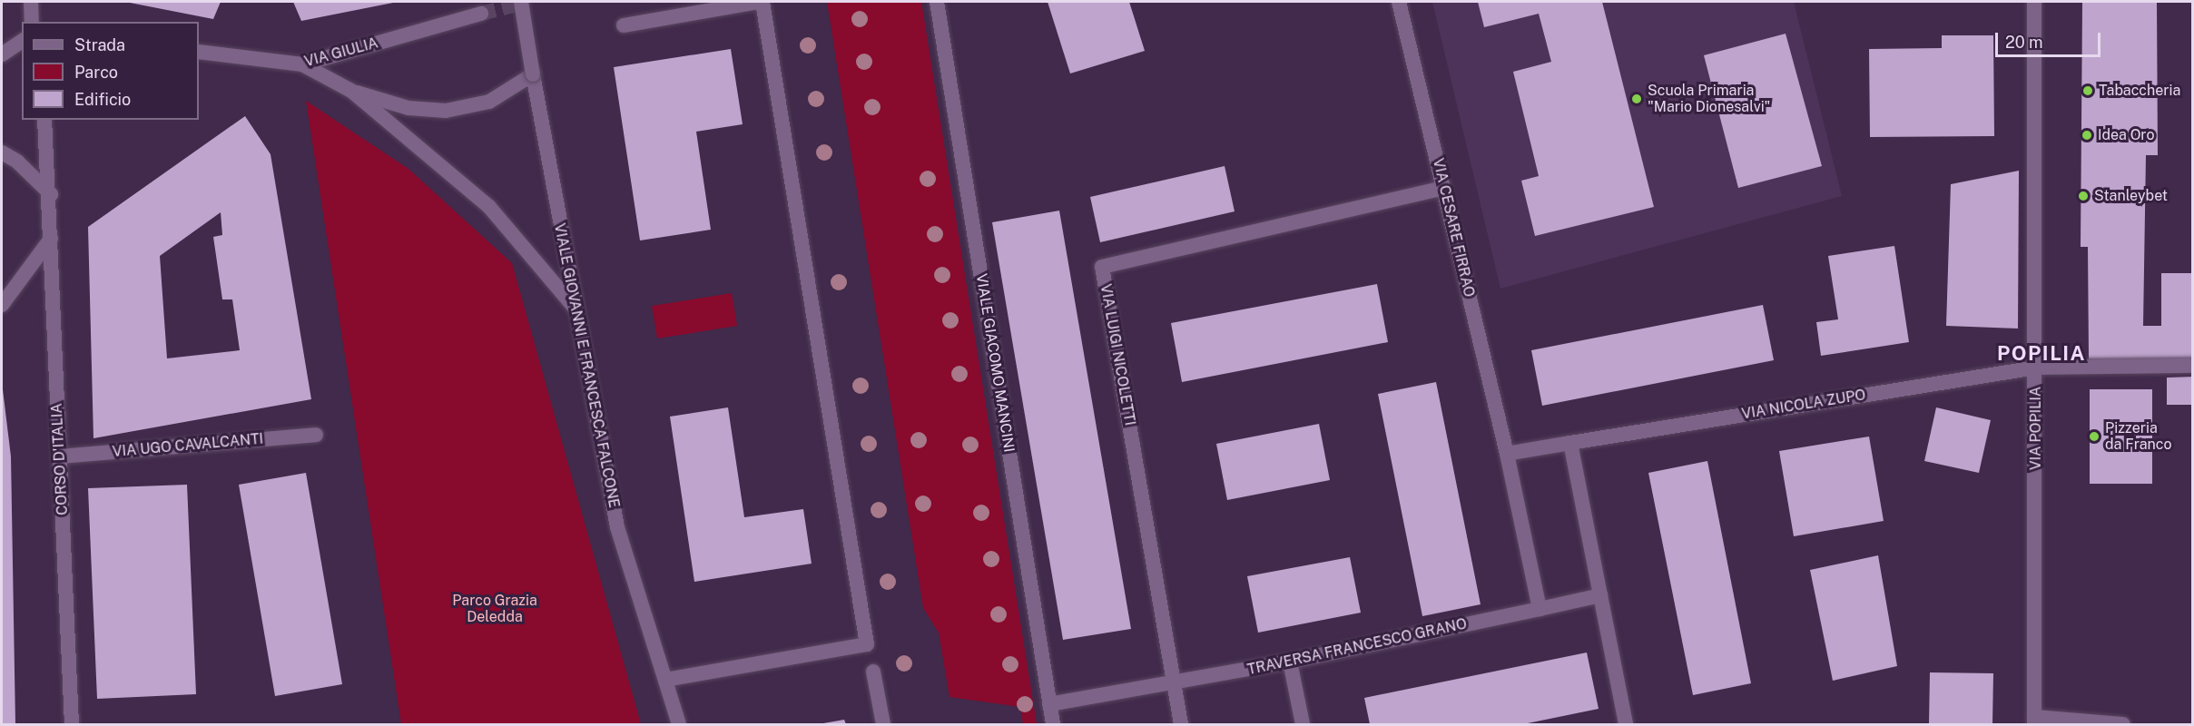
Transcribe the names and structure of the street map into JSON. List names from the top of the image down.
{
  "streets": {
    "street": [
      "VIA GIULIA",
      "VIA CESARE FIRRAO",
      "VIA LUIGI NICOLETTI",
      "VIALE GIACOMO MANCINI",
      "VIALE GIOVANNI E FRANCESCA FALCONE",
      "VIA NICOLA ZUPO",
      "VIA POPILIA",
      "VIA UGO CAVALCANTI",
      "CORSO D'ITALIA",
      "TRAVERSA FRANCESCO GRANO"
    ]
  },
  "crossings": [
    ["VIA CESARE FIRRAO", "VIA LUIGI NICOLETTI"],
    ["VIA CESARE FIRRAO", "VIA NICOLA ZUPO"],
    ["VIA CESARE FIRRAO", "TRAVERSA FRANCESCO GRANO"],
    ["VIA LUIGI NICOLETTI", "TRAVERSA FRANCESCO GRANO"],
    ["VIALE GIACOMO MANCINI", "TRAVERSA FRANCESCO GRANO"],
    ["VIA NICOLA ZUPO", "VIA POPILIA"],
    ["VIA UGO CAVALCANTI", "CORSO D'ITALIA"]
  ],
  "districts": ["POPILIA"],
  "parks": ["Parco Grazia Deledda"],
  "places": [
    "Tabaccheria",
    "Scuola Primaria \"Mario Dionesalvi\"",
    "Idea Oro",
    "Stanleybet",
    "Pizzeria da Franco"
  ],
  "legend": ["Strada", "Parco", "Edificio"],
  "scale_bar": "20 m"
}
